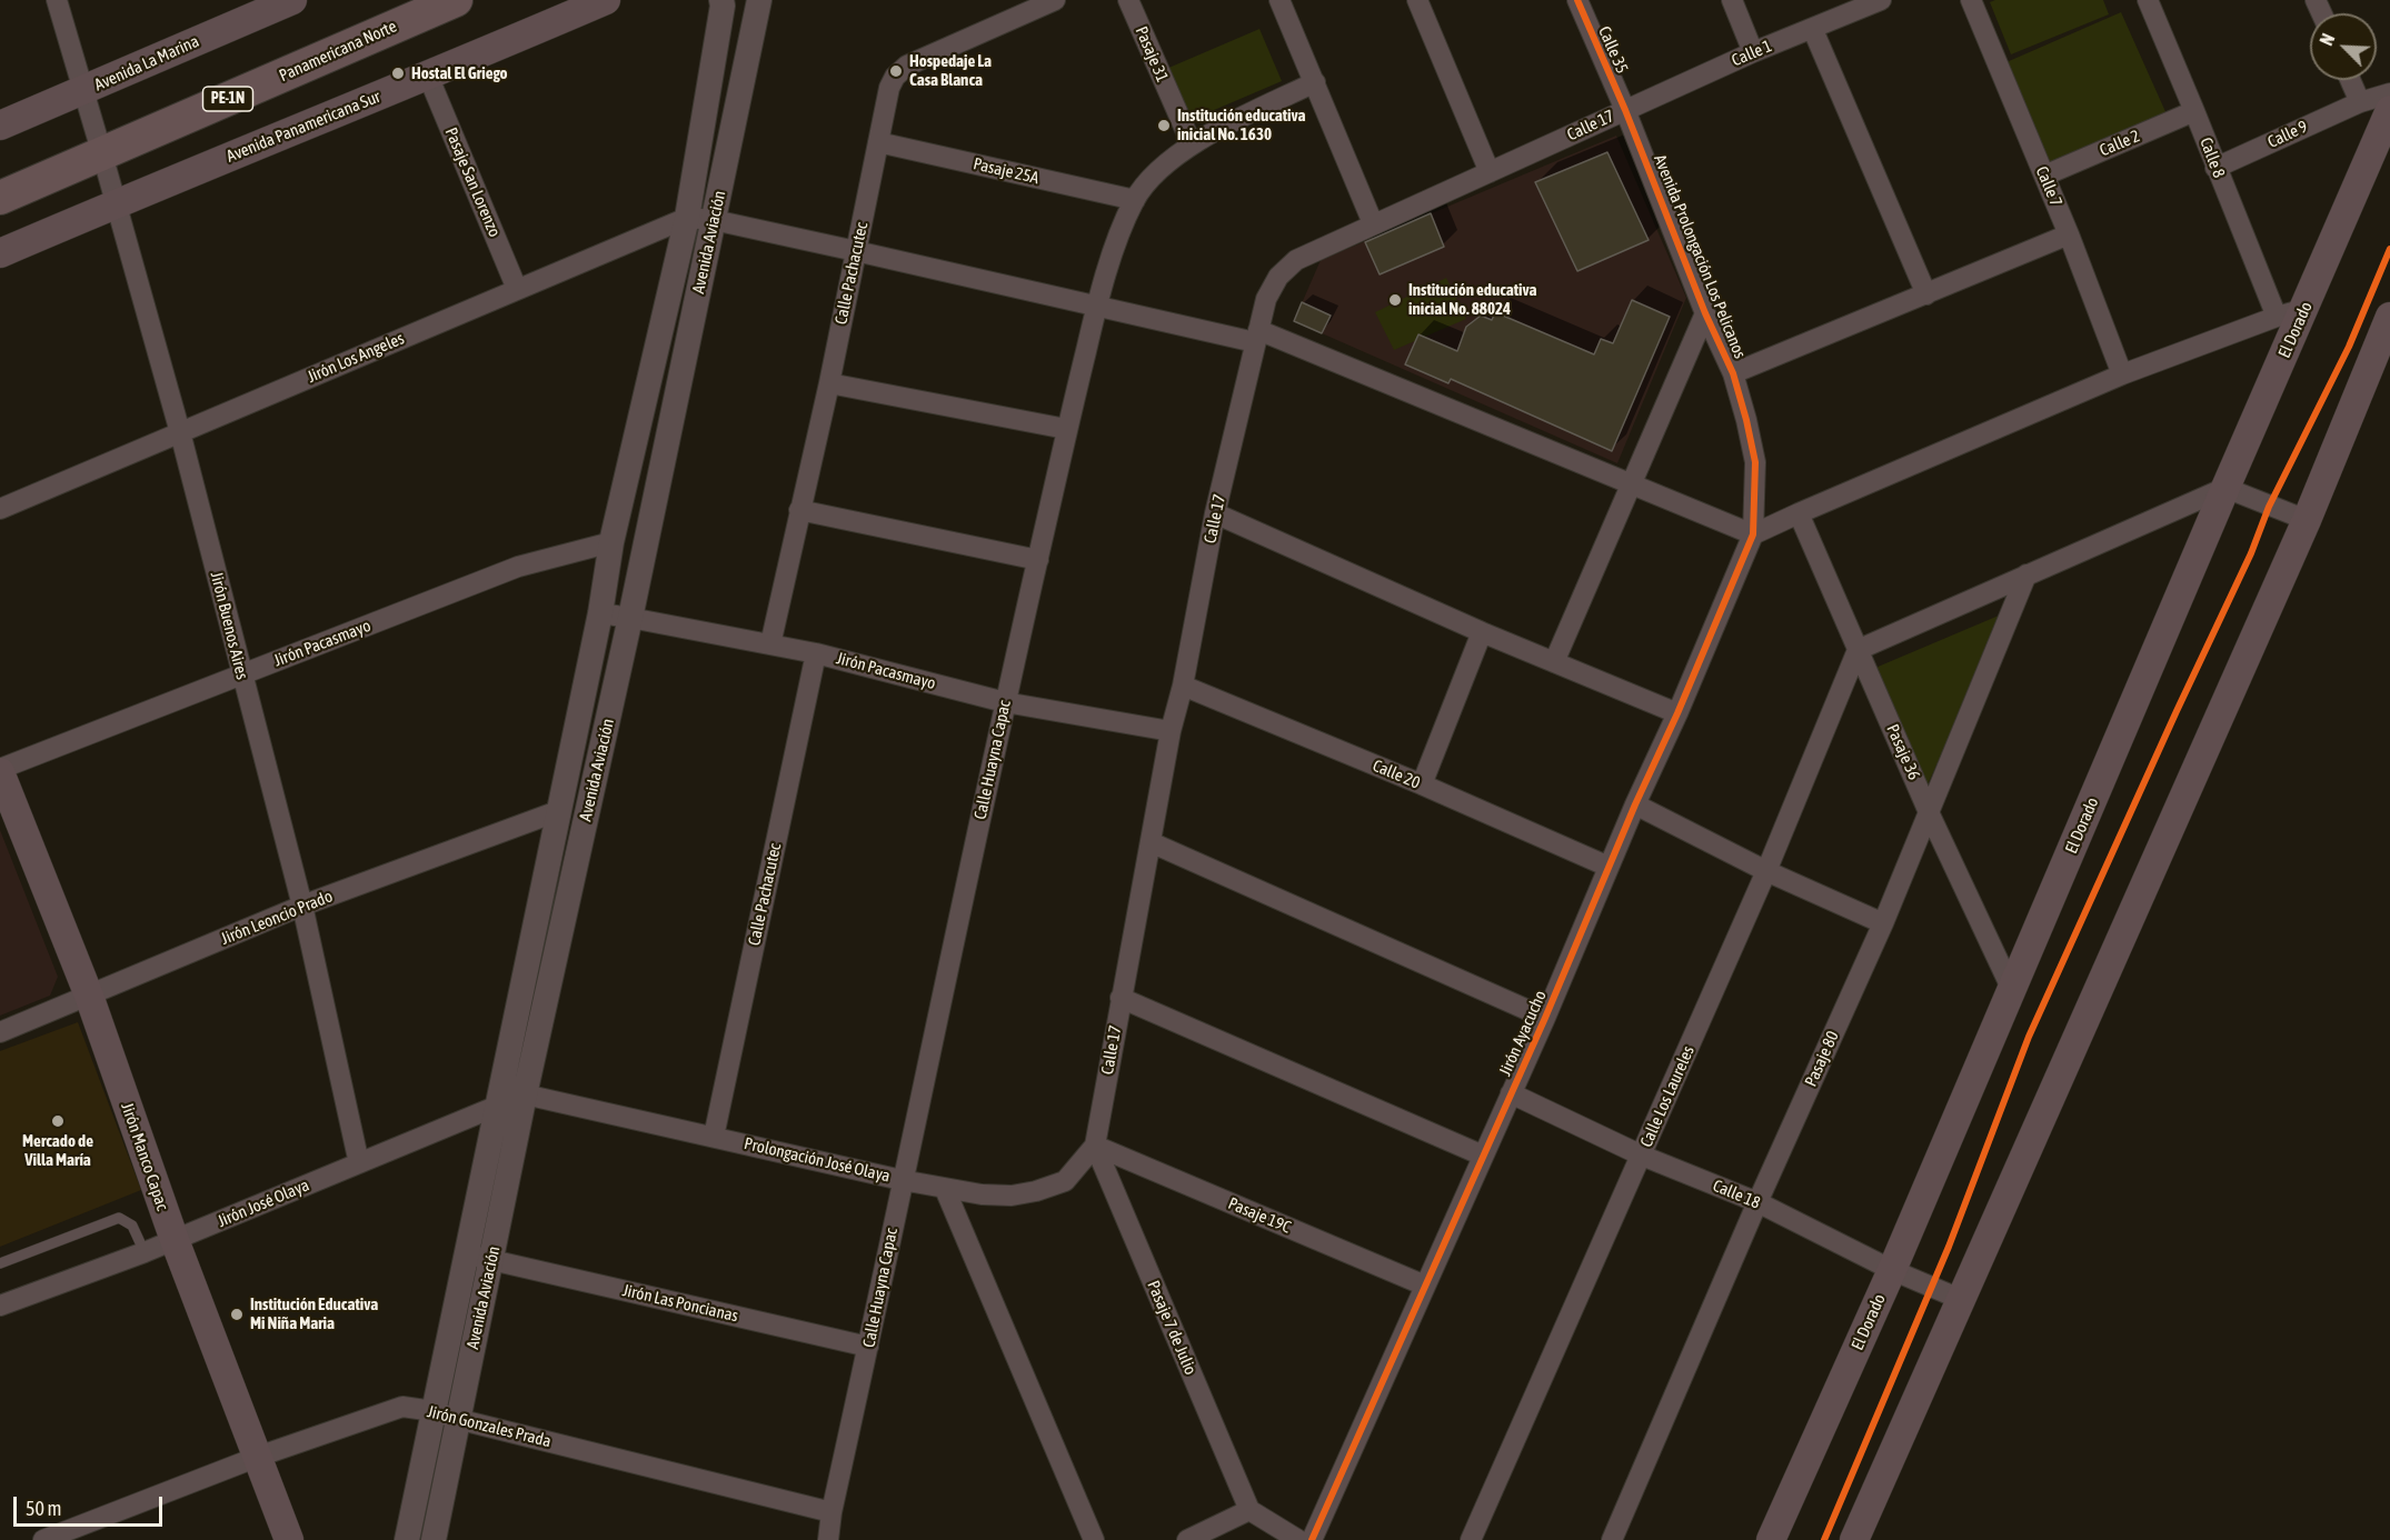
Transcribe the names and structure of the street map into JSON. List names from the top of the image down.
{
  "streets": {
    "highway": ["Panamericana Norte", "PE-1N"],
    "main road": [
      "Avenida La Marina",
      "Avenida Panamericana Sur",
      "El Dorado",
      "Jirón Manco Capac"
    ],
    "street": [
      "Calle 35",
      "Calle 1",
      "Pasaje 31",
      "Calle 17",
      "Calle 9",
      "Calle 2",
      "Calle 8",
      "Pasaje 25A",
      "Pasaje San Lorenzo",
      "Calle 7",
      "Avenida Aviación",
      "Avenida Prolongación Los Pelicanos",
      "Calle Pachacutec",
      "Jirón Los Angeles",
      "Jirón Buenos Aires",
      "Jirón Pacasmayo",
      "Pasaje 36",
      "Calle Huayna Capac",
      "Calle 20",
      "Jirón Leoncio Prado",
      "Jirón Ayacucho",
      "Pasaje 80",
      "Calle Los Laureles",
      "Prolongación José Olaya",
      "Calle 18",
      "Jirón José Olaya",
      "Pasaje 19C",
      "Jirón Las Poncianas",
      "Pasaje 7 de Julio",
      "Jirón Gonzales Prada"
    ]
  },
  "crossings": [
    ["Calle 35", "Calle 1"],
    ["Calle 35", "Calle 17"],
    ["Calle 35", "Avenida Prolongación Los Pelicanos"],
    ["Panamericana Norte", "Jirón Buenos Aires"],
    ["Calle 1", "Calle 17"],
    ["Calle 1", "Avenida Prolongación Los Pelicanos"],
    ["Pasaje 31", "Calle Huayna Capac"],
    ["Avenida La Marina", "Jirón Buenos Aires"],
    ["Calle 17", "Avenida Prolongación Los Pelicanos"],
    ["Calle 17", "Jirón Los Angeles"],
    ["Calle 17", "Jirón Pacasmayo"],
    ["Calle 17", "Calle 20"],
    ["Calle 17", "Prolongación José Olaya"],
    ["Calle 17", "Pasaje 19C"],
    ["Calle 17", "Pasaje 7 de Julio"],
    ["Avenida Panamericana Sur", "Pasaje San Lorenzo"],
    ["Avenida Panamericana Sur", "Jirón Buenos Aires"],
    ["Calle 9", "Calle 8"],
    ["Calle 2", "Calle 8"],
    ["Calle 2", "Calle 7"],
    ["Pasaje 25A", "Calle Pachacutec"],
    ["Pasaje 25A", "Calle Huayna Capac"],
    ["Pasaje San Lorenzo", "Jirón Los Angeles"],
    ["Avenida Aviación", "Jirón Los Angeles"],
    ["Avenida Aviación", "Jirón Pacasmayo"],
    ["Avenida Aviación", "Jirón Leoncio Prado"],
    ["Avenida Aviación", "Prolongación José Olaya"],
    ["Avenida Aviación", "Jirón José Olaya"],
    ["Avenida Aviación", "Jirón Las Poncianas"],
    ["Avenida Aviación", "Jirón Gonzales Prada"],
    ["Avenida Prolongación Los Pelicanos", "Jirón Los Angeles"],
    ["Avenida Prolongación Los Pelicanos", "Jirón Ayacucho"],
    ["Calle Pachacutec", "Jirón Los Angeles"],
    ["Calle Pachacutec", "Jirón Pacasmayo"],
    ["Calle Pachacutec", "Prolongación José Olaya"],
    ["El Dorado", "Pasaje 36"],
    ["El Dorado", "Calle 18"],
    ["Jirón Los Angeles", "Jirón Buenos Aires"],
    ["Jirón Los Angeles", "Calle Huayna Capac"],
    ["Jirón Los Angeles", "Jirón Ayacucho"],
    ["Jirón Buenos Aires", "Jirón Pacasmayo"],
    ["Jirón Buenos Aires", "Jirón Leoncio Prado"],
    ["Jirón Buenos Aires", "Jirón José Olaya"],
    ["Jirón Pacasmayo", "Calle Huayna Capac"],
    ["Jirón Pacasmayo", "Jirón Manco Capac"],
    ["Pasaje 36", "Pasaje 80"],
    ["Pasaje 36", "Calle Los Laureles"],
    ["Calle Huayna Capac", "Prolongación José Olaya"],
    ["Calle Huayna Capac", "Jirón Las Poncianas"],
    ["Calle Huayna Capac", "Jirón Gonzales Prada"],
    ["Calle 20", "Jirón Ayacucho"],
    ["Jirón Leoncio Prado", "Jirón Manco Capac"],
    ["Jirón Ayacucho", "Calle 18"],
    ["Jirón Ayacucho", "Pasaje 19C"],
    ["Pasaje 80", "Calle 18"],
    ["Calle Los Laureles", "Calle 18"],
    ["Jirón Manco Capac", "Jirón José Olaya"],
    ["Jirón Manco Capac", "Jirón Gonzales Prada"],
    ["Prolongación José Olaya", "Jirón José Olaya"],
    ["Prolongación José Olaya", "Pasaje 19C"],
    ["Prolongación José Olaya", "Pasaje 7 de Julio"],
    ["Pasaje 19C", "Pasaje 7 de Julio"]
  ],
  "places": [
    "Hospedaje La Casa Blanca",
    "Hostal El Griego",
    "Institución educativa inicial No. 1630",
    "Institución educativa inicial No. 88024",
    "Mercado de Villa María",
    "Institución Educativa Mi Niña Maria"
  ],
  "scale_bar": "50 m",
  "north": "top left"
}
